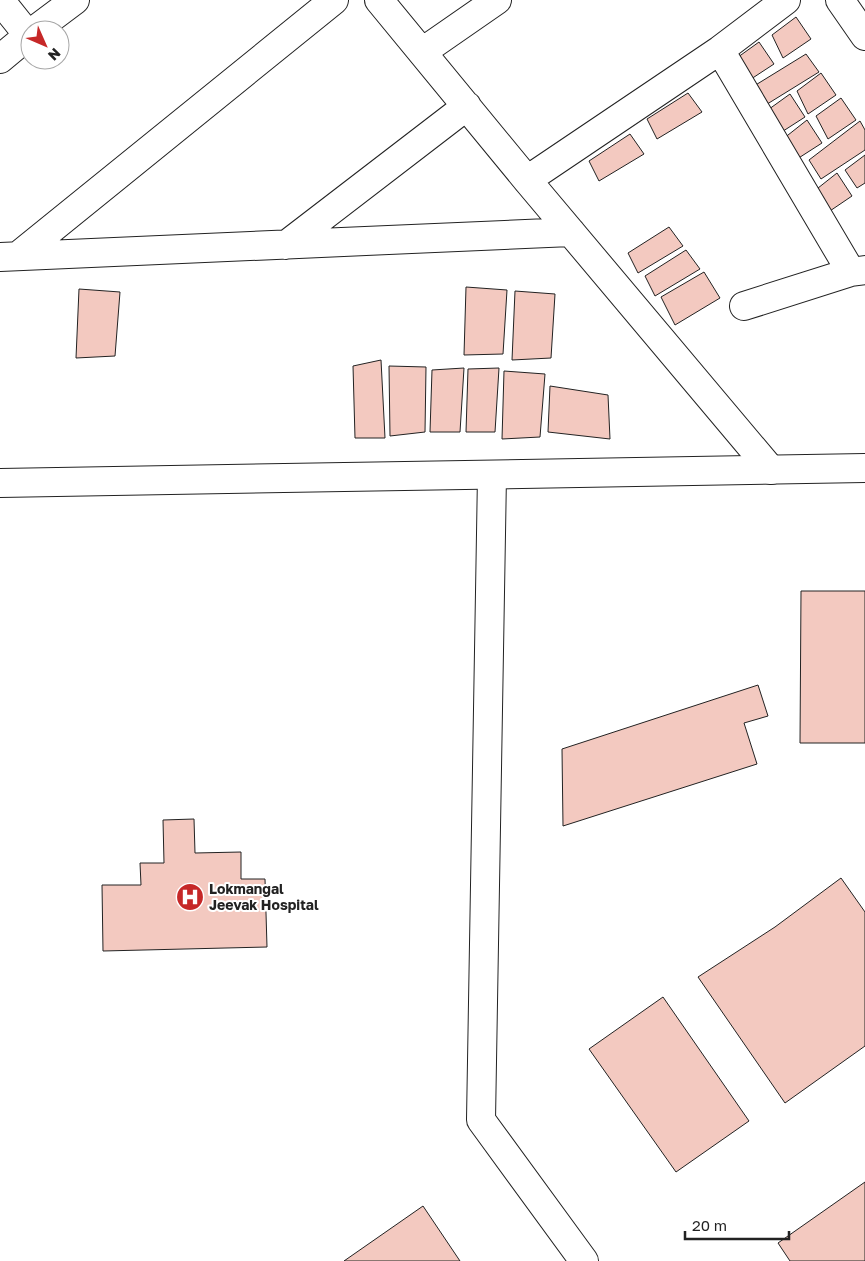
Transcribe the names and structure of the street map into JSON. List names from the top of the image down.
{
  "places": {
    "hospital": ["Lokmangal Jeevak Hospital"]
  },
  "scale_bar": "20 m",
  "north": "bottom right"
}
